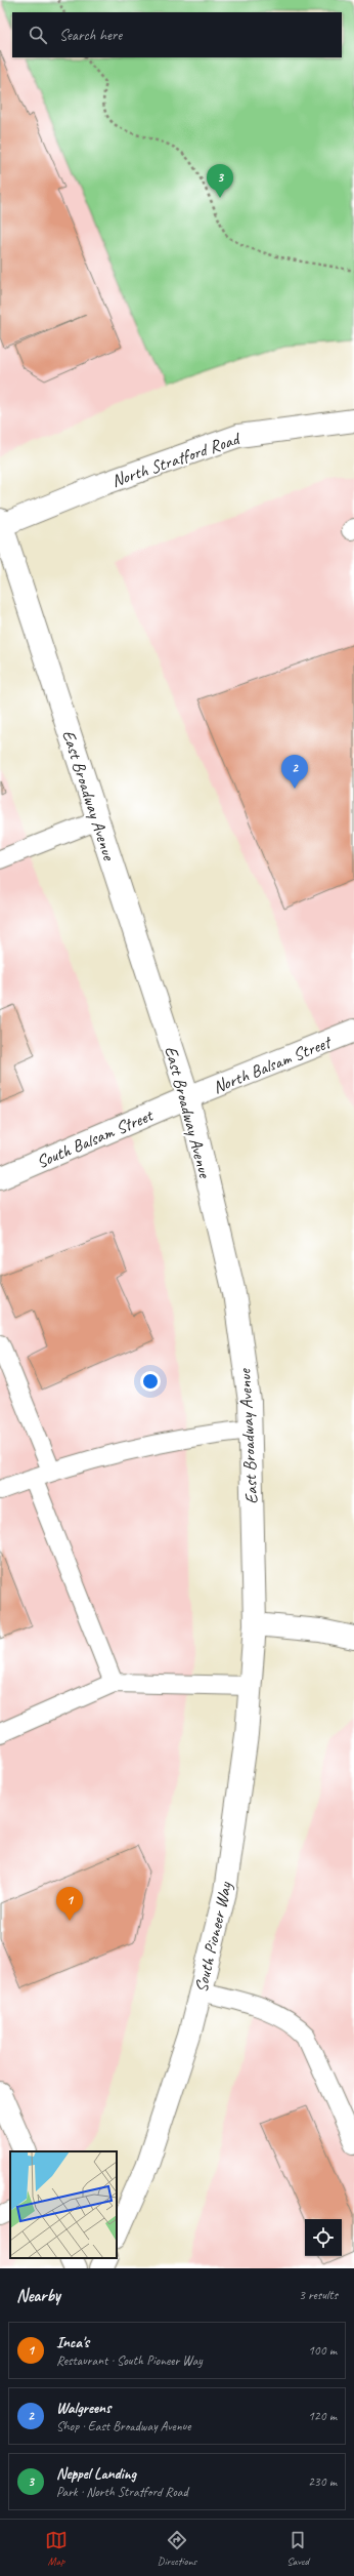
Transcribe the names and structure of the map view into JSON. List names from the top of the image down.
{
  "streets": {
    "main road": [
      "North Stratford Road",
      "East Broadway Avenue",
      "North Balsam Street",
      "South Balsam Street",
      "South Pioneer Way"
    ]
  },
  "crossings": [
    ["North Stratford Road", "East Broadway Avenue"],
    ["East Broadway Avenue", "North Balsam Street"],
    ["East Broadway Avenue", "South Balsam Street"],
    ["East Broadway Avenue", "South Pioneer Way"],
    ["North Balsam Street", "South Balsam Street"]
  ],
  "page": {
    "search": "Search here",
    "pins": ["3", "2", "1"],
    "heading": ["Nearby", "3 results"],
    "list": [
      {
        "mark": "1",
        "name": "Inca's",
        "note": "Restaurant · South Pioneer Way",
        "value": "100 m"
      },
      {
        "mark": "2",
        "name": "Walgreens",
        "note": "Shop · East Broadway Avenue",
        "value": "120 m"
      },
      {
        "mark": "3",
        "name": "Neppel Landing",
        "note": "Park · North Stratford Road",
        "value": "230 m"
      }
    ],
    "nav": ["Map", "Directions", "Saved"]
  }
}
